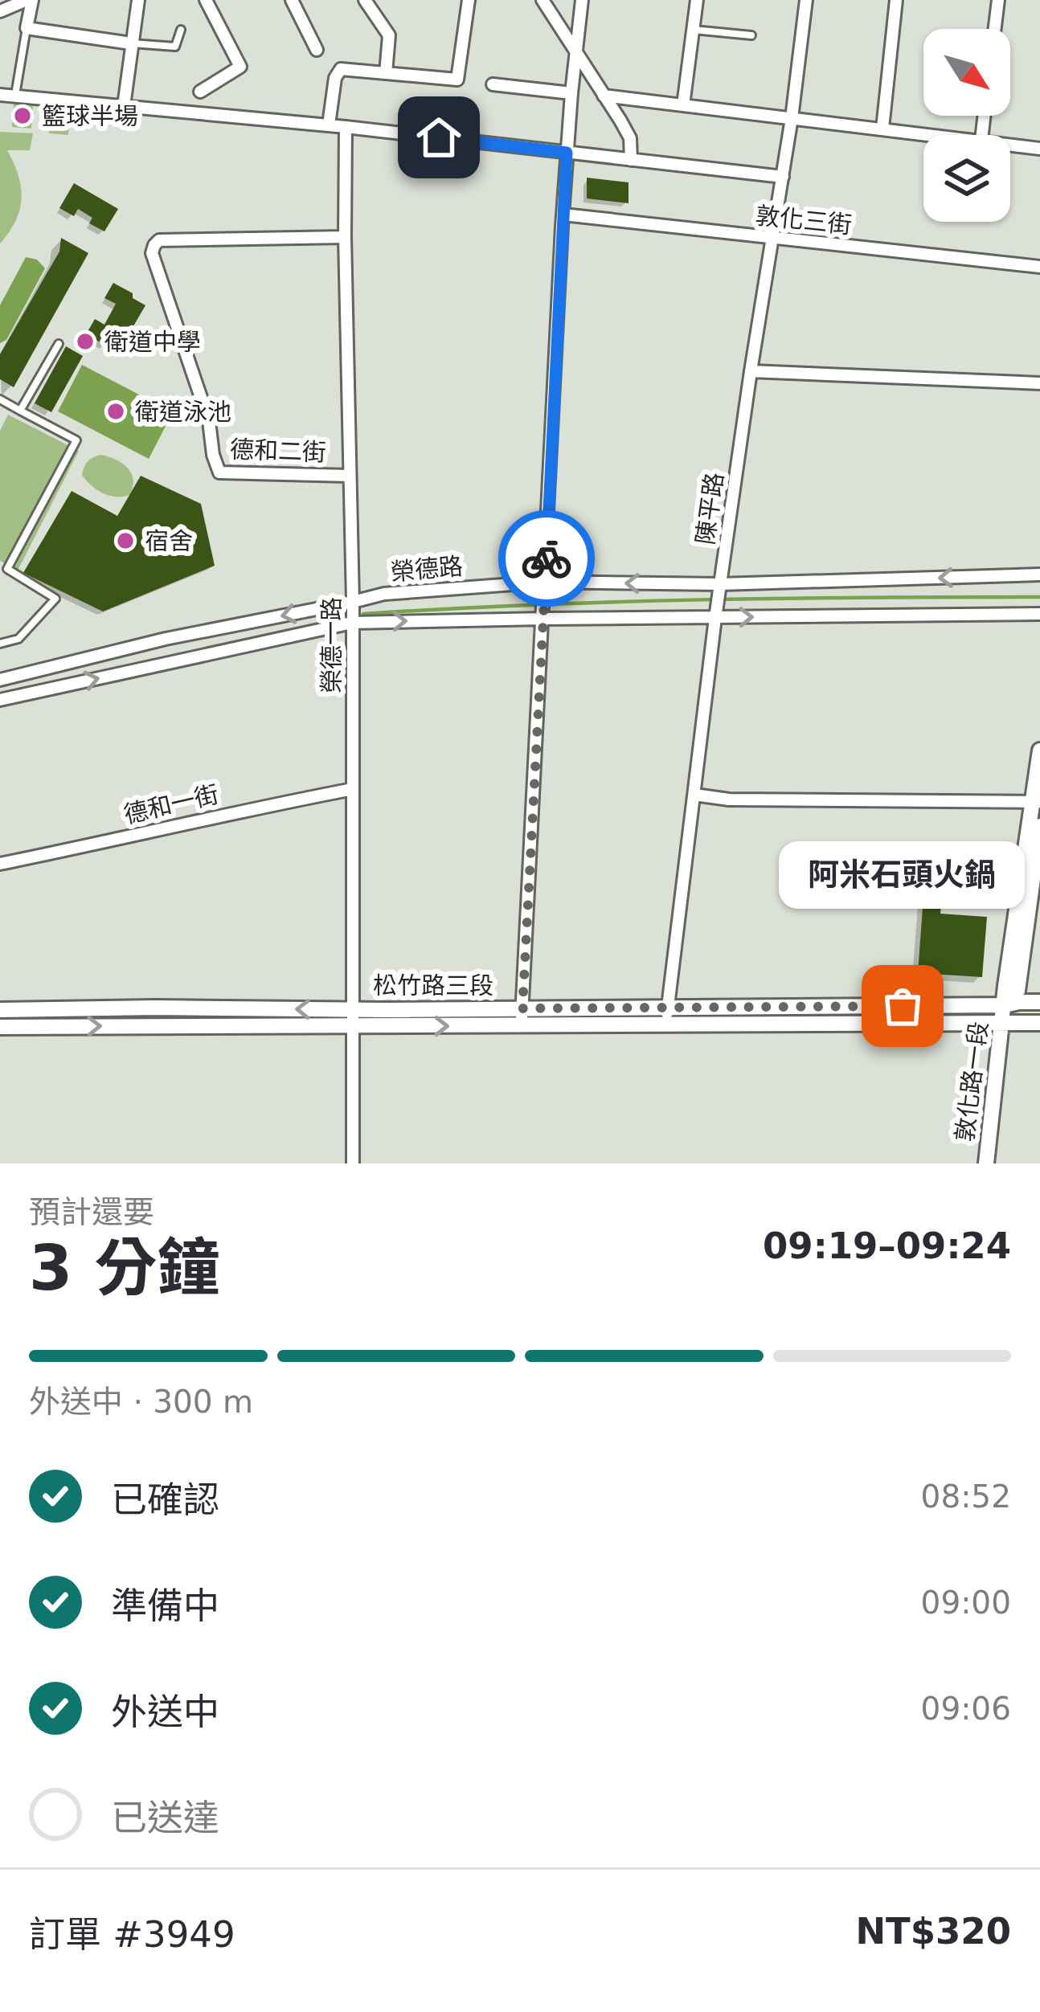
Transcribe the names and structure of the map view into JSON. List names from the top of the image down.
{
  "streets": {
    "street": [
      "敦化三街",
      "德和二街",
      "陳平路",
      "榮德路",
      "榮德一路",
      "德和一街",
      "松竹路三段",
      "敦化路一段"
    ]
  },
  "crossings": [
    ["敦化三街", "陳平路"],
    ["德和二街", "榮德一路"],
    ["陳平路", "榮德路"],
    ["陳平路", "松竹路三段"],
    ["榮德路", "榮德一路"],
    ["榮德一路", "德和一街"],
    ["榮德一路", "松竹路三段"],
    ["松竹路三段", "敦化路一段"]
  ],
  "places": [
    "籃球半場",
    "衛道中學",
    "衛道泳池",
    "宿舍",
    "阿米石頭火鍋"
  ],
  "north": "bottom right",
  "page": {
    "bubble": "阿米石頭火鍋",
    "heading": ["3 分鐘", "預計還要", "09:19–09:24"],
    "panel": ["訂單 #3949", "NT$320"],
    "bar": "外送中 · 300 m",
    "list": [
      ["已確認", "08:52"],
      ["準備中", "09:00"],
      ["外送中", "09:06"],
      "已送達"
    ]
  }
}
